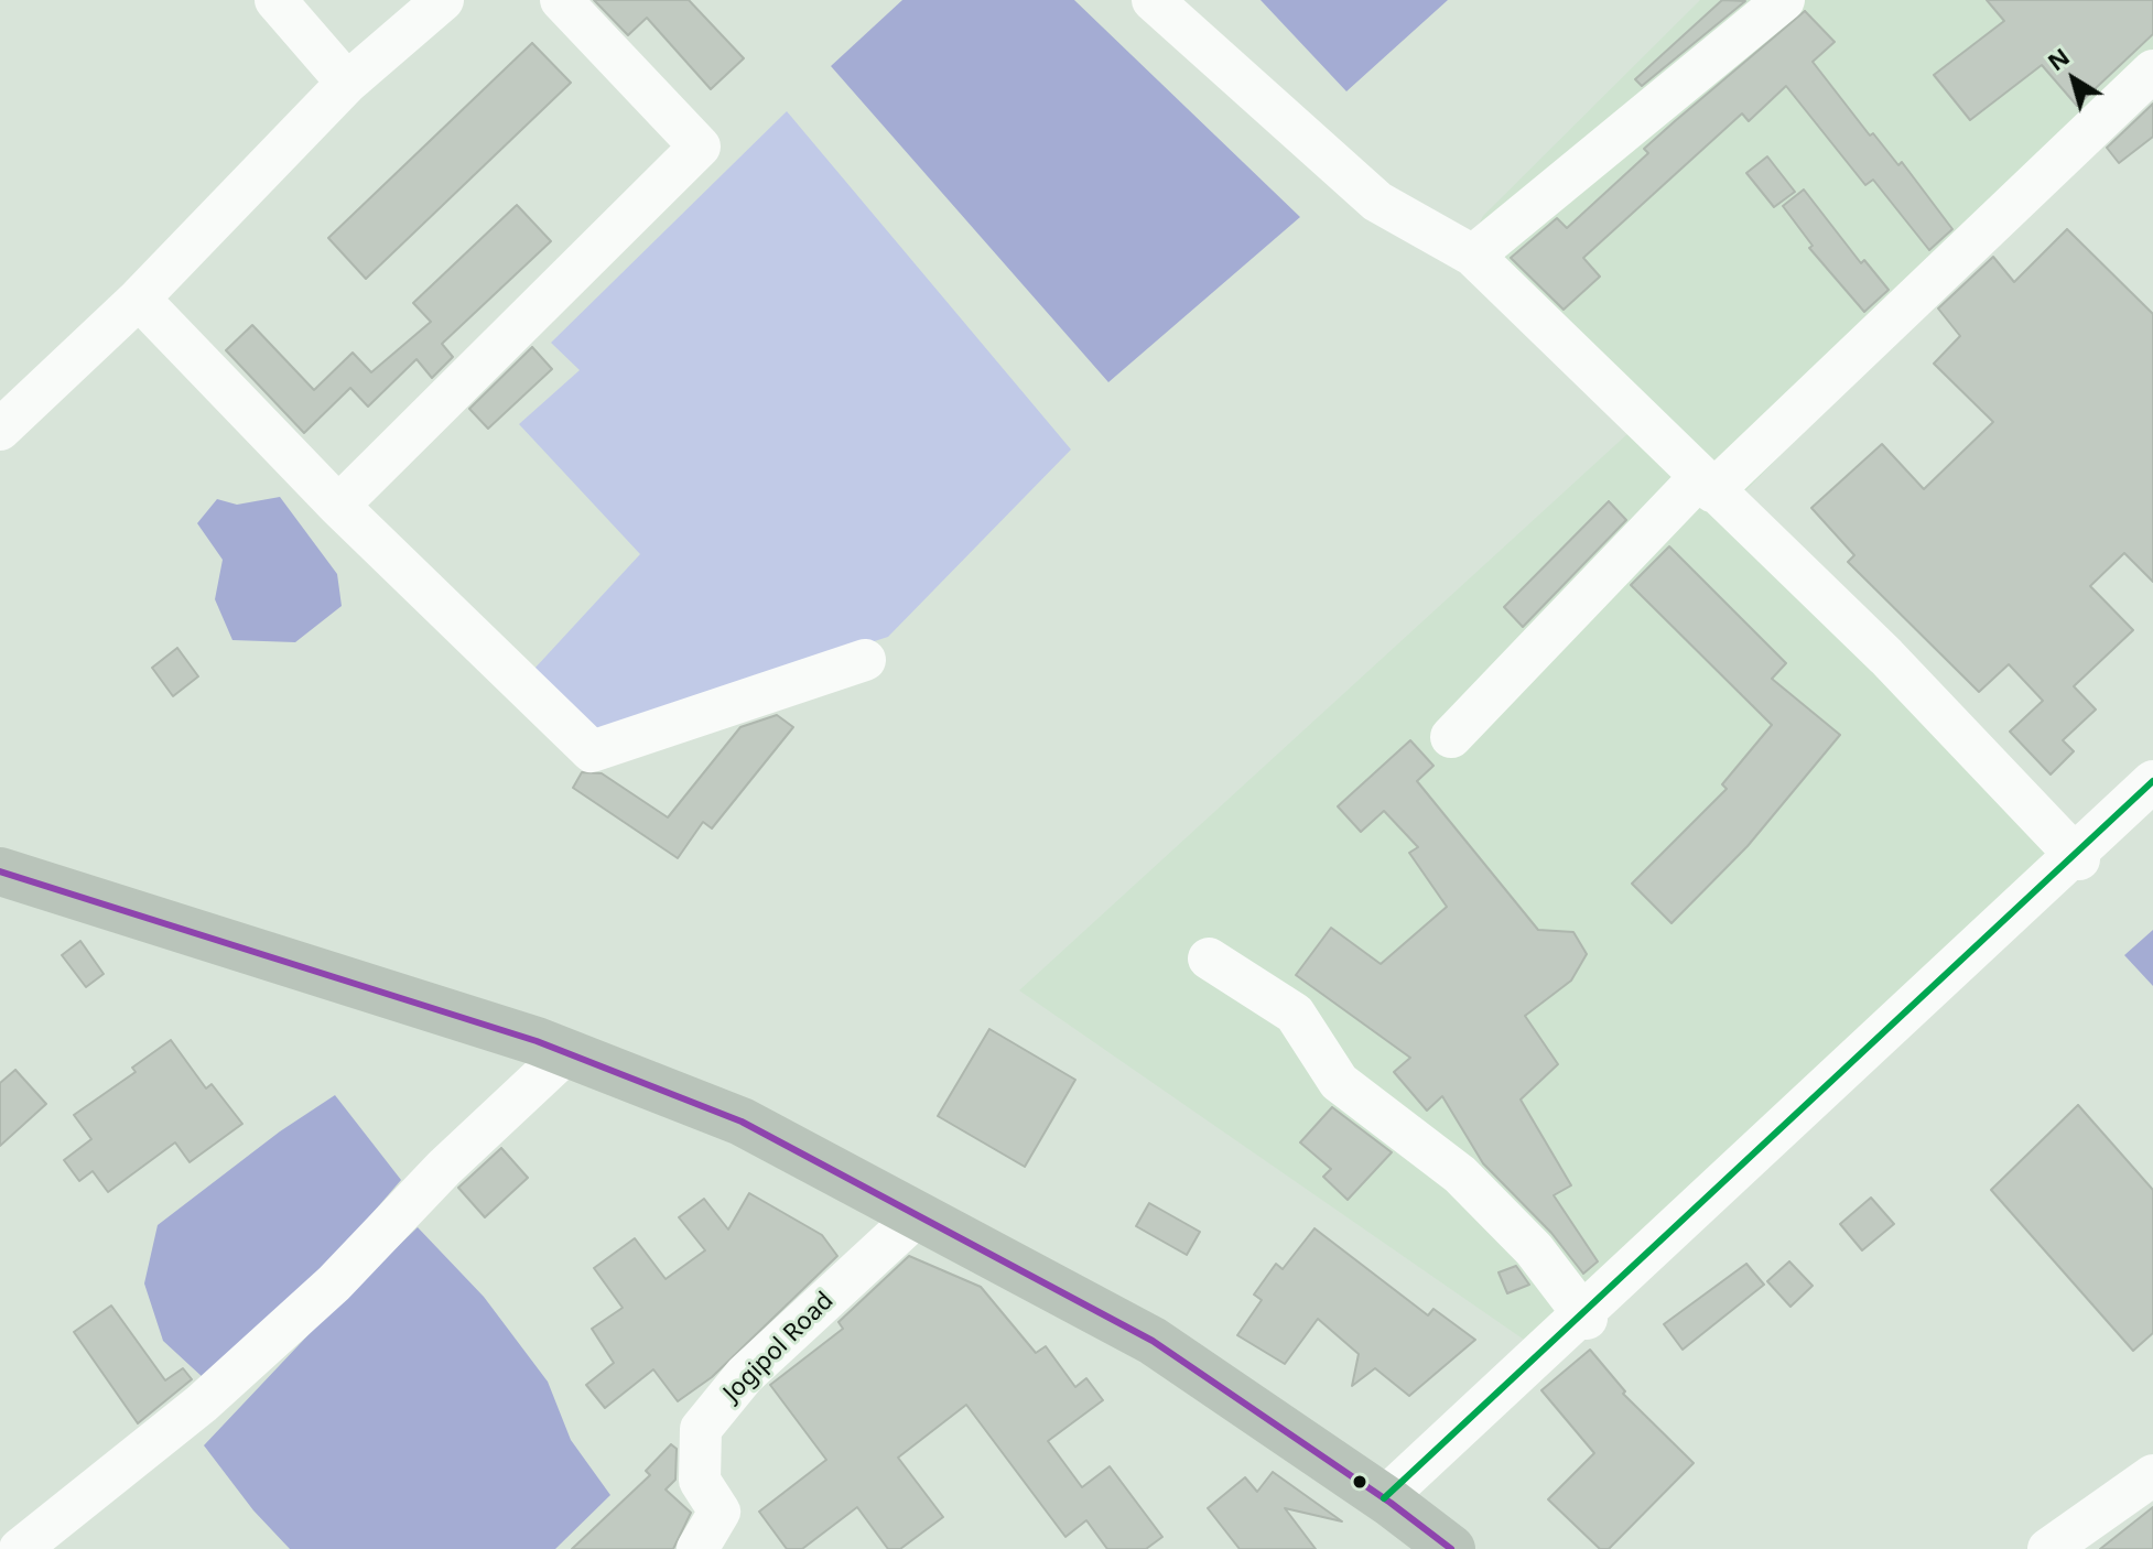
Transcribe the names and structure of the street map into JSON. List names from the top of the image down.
{
  "streets": {
    "street": ["Jogipol Road"]
  },
  "north": "top left"
}
